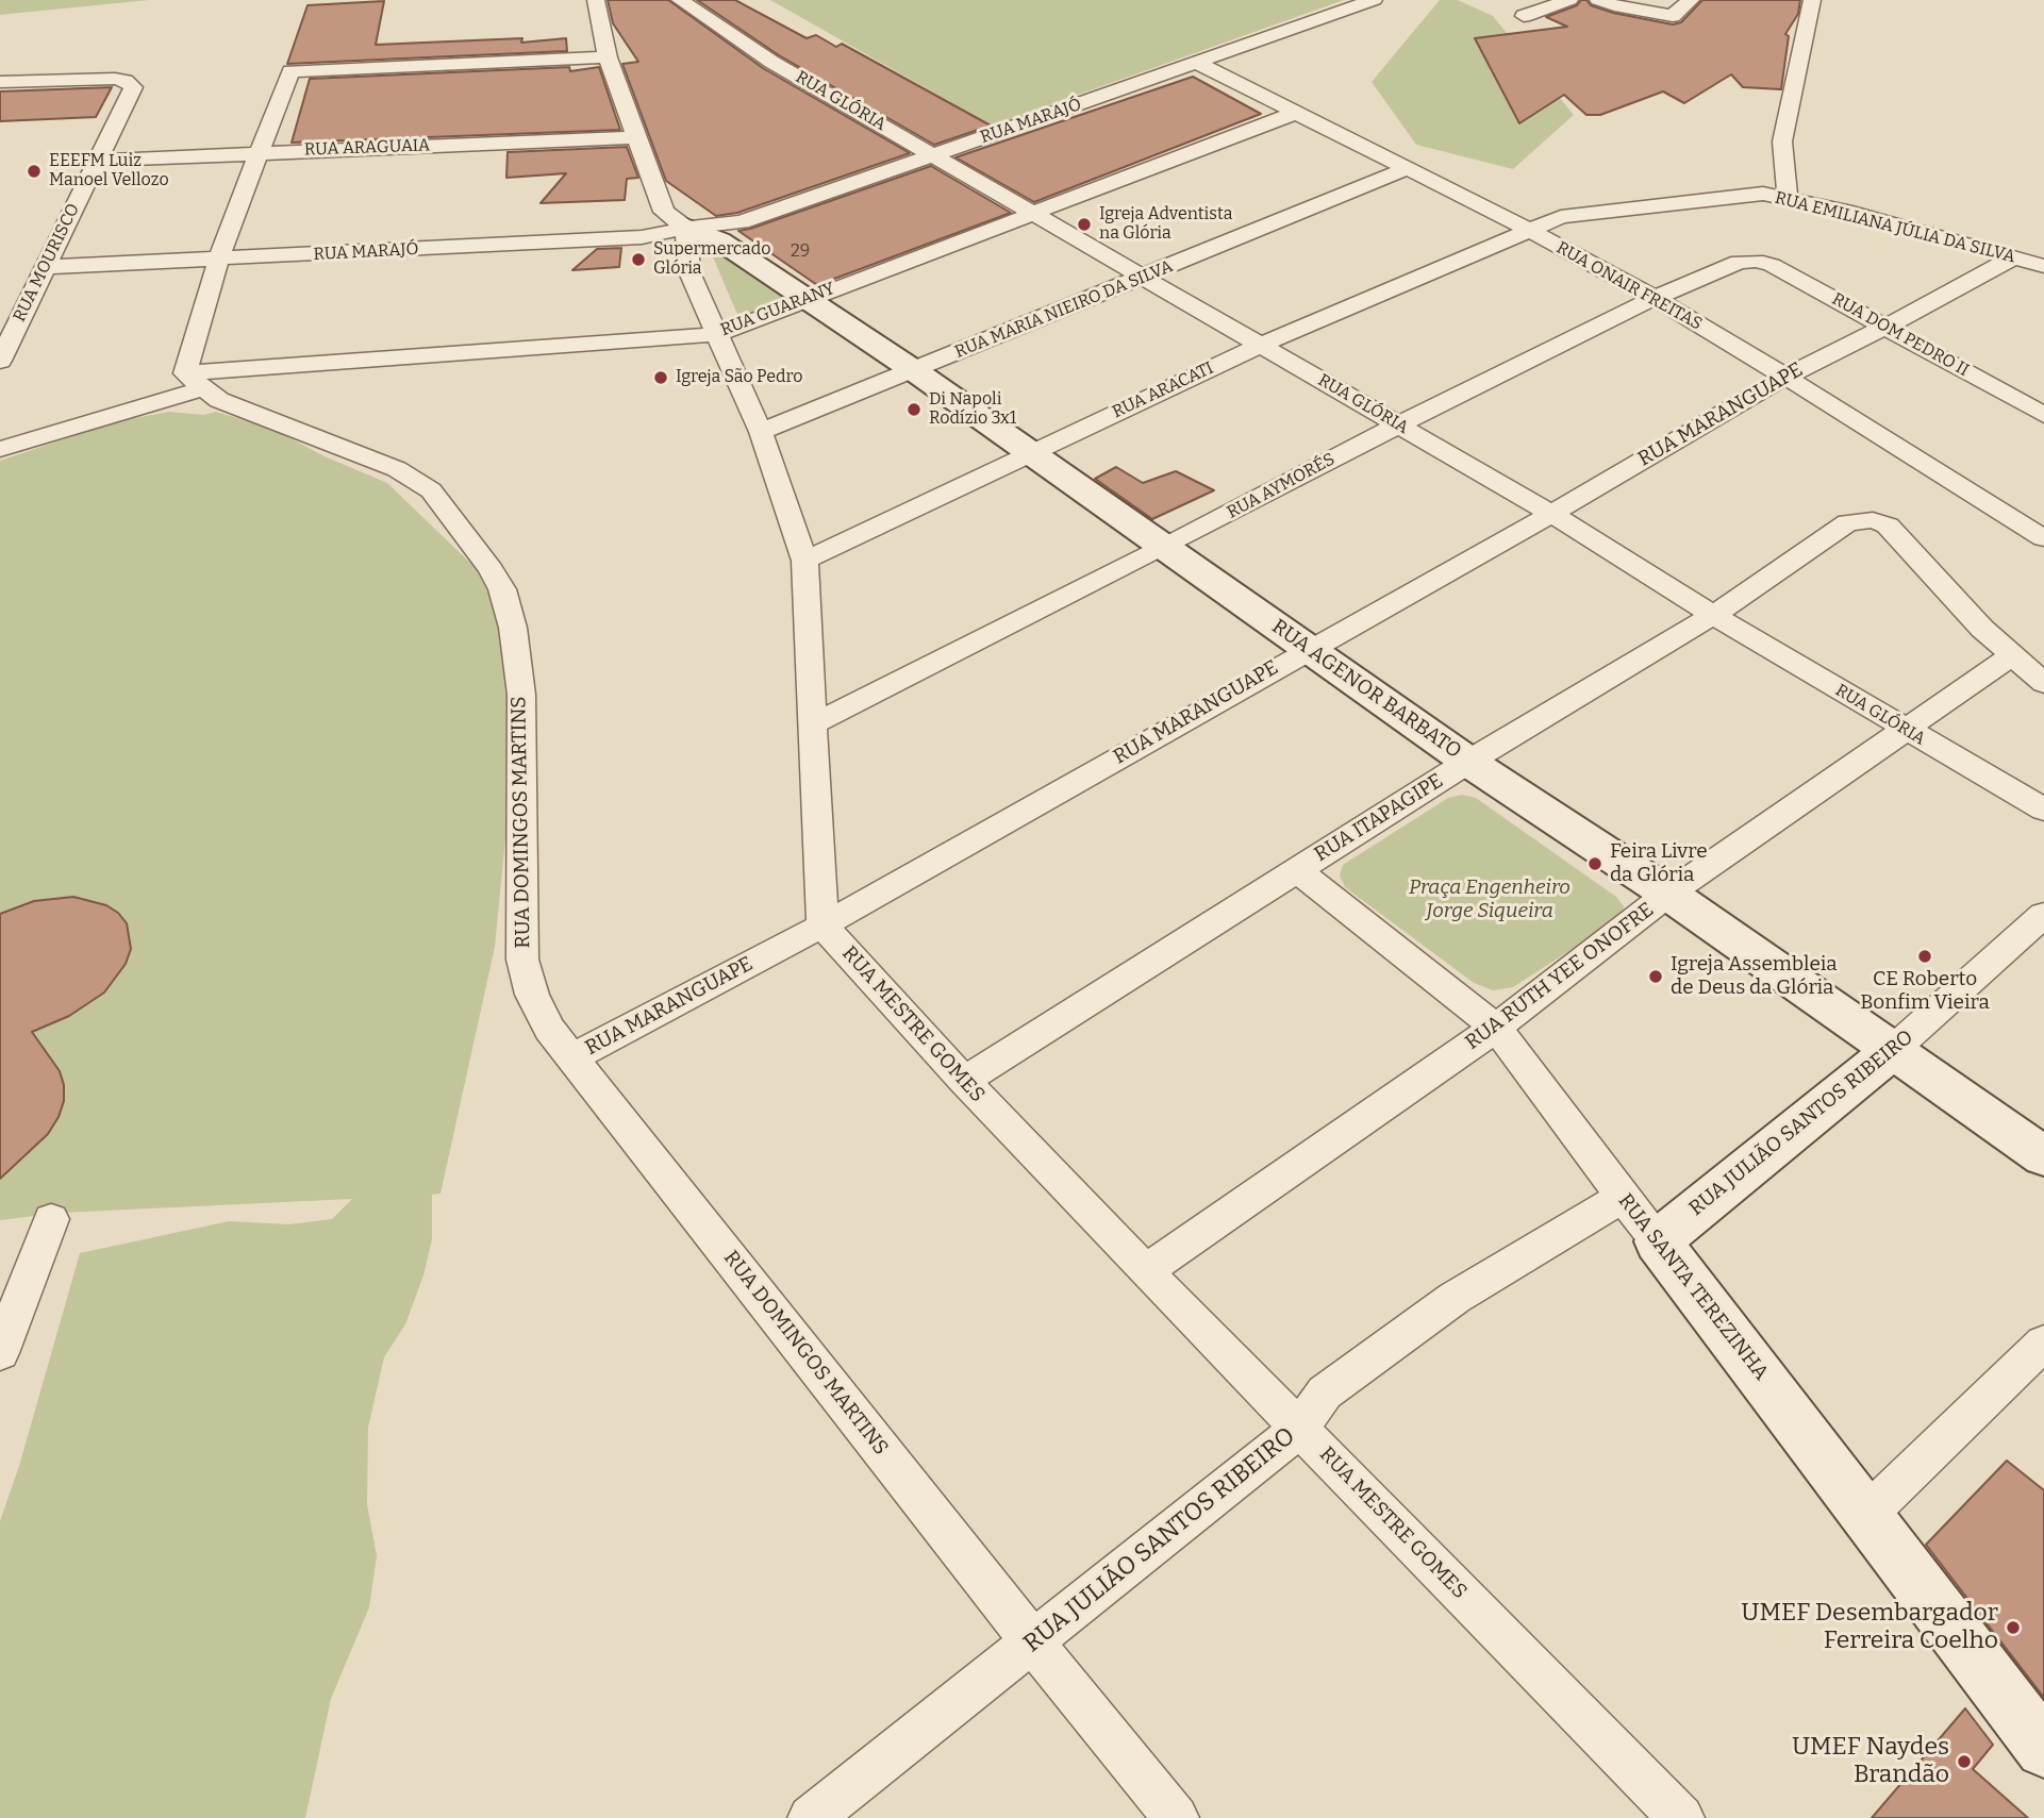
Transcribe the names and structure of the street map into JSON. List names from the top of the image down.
{
  "streets": {
    "street": [
      "RUA GLÓRIA",
      "RUA MARAJÓ",
      "RUA ARAGUAIA",
      "RUA EMILIANA JÚLIA DA SILVA",
      "RUA MOURISCO",
      "RUA ONAIR FREITAS",
      "RUA GUARANY",
      "RUA MARIA NIEIRO DA SILVA",
      "RUA DOM PEDRO II",
      "RUA ARACATI",
      "RUA MARANGUAPE",
      "RUA AYMORÉS",
      "RUA AGENOR BARBATO",
      "RUA ITAPAGIPE",
      "RUA DOMINGOS MARTINS",
      "RUA RUTH YEE ONOFRE",
      "RUA MESTRE GOMES",
      "RUA JULIÃO SANTOS RIBEIRO",
      "RUA SANTA TEREZINHA"
    ]
  },
  "crossings": [
    ["RUA GLÓRIA", "RUA MARAJÓ"],
    ["RUA GLÓRIA", "RUA GUARANY"],
    ["RUA GLÓRIA", "RUA MARIA NIEIRO DA SILVA"],
    ["RUA GLÓRIA", "RUA ARACATI"],
    ["RUA GLÓRIA", "RUA MARANGUAPE"],
    ["RUA GLÓRIA", "RUA AYMORÉS"],
    ["RUA GLÓRIA", "RUA ITAPAGIPE"],
    ["RUA GLÓRIA", "RUA RUTH YEE ONOFRE"],
    ["RUA MARAJÓ", "RUA MOURISCO"],
    ["RUA MARAJÓ", "RUA ONAIR FREITAS"],
    ["RUA MARAJÓ", "RUA AGENOR BARBATO"],
    ["RUA ARAGUAIA", "RUA MOURISCO"],
    ["RUA EMILIANA JÚLIA DA SILVA", "RUA ONAIR FREITAS"],
    ["RUA EMILIANA JÚLIA DA SILVA", "RUA ARACATI"],
    ["RUA EMILIANA JÚLIA DA SILVA", "RUA MARANGUAPE"],
    ["RUA ONAIR FREITAS", "RUA GUARANY"],
    ["RUA ONAIR FREITAS", "RUA MARIA NIEIRO DA SILVA"],
    ["RUA ONAIR FREITAS", "RUA ARACATI"],
    ["RUA ONAIR FREITAS", "RUA MARANGUAPE"],
    ["RUA ONAIR FREITAS", "RUA AYMORÉS"],
    ["RUA GUARANY", "RUA AGENOR BARBATO"],
    ["RUA GUARANY", "RUA DOMINGOS MARTINS"],
    ["RUA MARIA NIEIRO DA SILVA", "RUA AGENOR BARBATO"],
    ["RUA DOM PEDRO II", "RUA MARANGUAPE"],
    ["RUA DOM PEDRO II", "RUA AYMORÉS"],
    ["RUA ARACATI", "RUA AGENOR BARBATO"],
    ["RUA MARANGUAPE", "RUA AGENOR BARBATO"],
    ["RUA MARANGUAPE", "RUA DOMINGOS MARTINS"],
    ["RUA MARANGUAPE", "RUA MESTRE GOMES"],
    ["RUA AYMORÉS", "RUA AGENOR BARBATO"],
    ["RUA AGENOR BARBATO", "RUA ITAPAGIPE"],
    ["RUA AGENOR BARBATO", "RUA RUTH YEE ONOFRE"],
    ["RUA AGENOR BARBATO", "RUA JULIÃO SANTOS RIBEIRO"],
    ["RUA ITAPAGIPE", "RUA RUTH YEE ONOFRE"],
    ["RUA ITAPAGIPE", "RUA MESTRE GOMES"],
    ["RUA ITAPAGIPE", "RUA SANTA TEREZINHA"],
    ["RUA DOMINGOS MARTINS", "RUA JULIÃO SANTOS RIBEIRO"],
    ["RUA RUTH YEE ONOFRE", "RUA MESTRE GOMES"],
    ["RUA RUTH YEE ONOFRE", "RUA SANTA TEREZINHA"],
    ["RUA MESTRE GOMES", "RUA JULIÃO SANTOS RIBEIRO"],
    ["RUA JULIÃO SANTOS RIBEIRO", "RUA SANTA TEREZINHA"]
  ],
  "parks": ["Praça Engenheiro Jorge Siqueira"],
  "places": [
    "EEEFM Luiz Manoel Vellozo",
    "Igreja Adventista na Glória",
    "Supermercado Glória",
    "Igreja São Pedro",
    "Di Napoli Rodízio 3x1",
    "Feira Livre da Glória",
    "CE Roberto Bonfim Vieira",
    "Igreja Assembleia de Deus da Glória",
    "UMEF Desembargador Ferreira Coelho",
    "UMEF Naydes Brandão"
  ],
  "house_numbers": ["29"]
}
